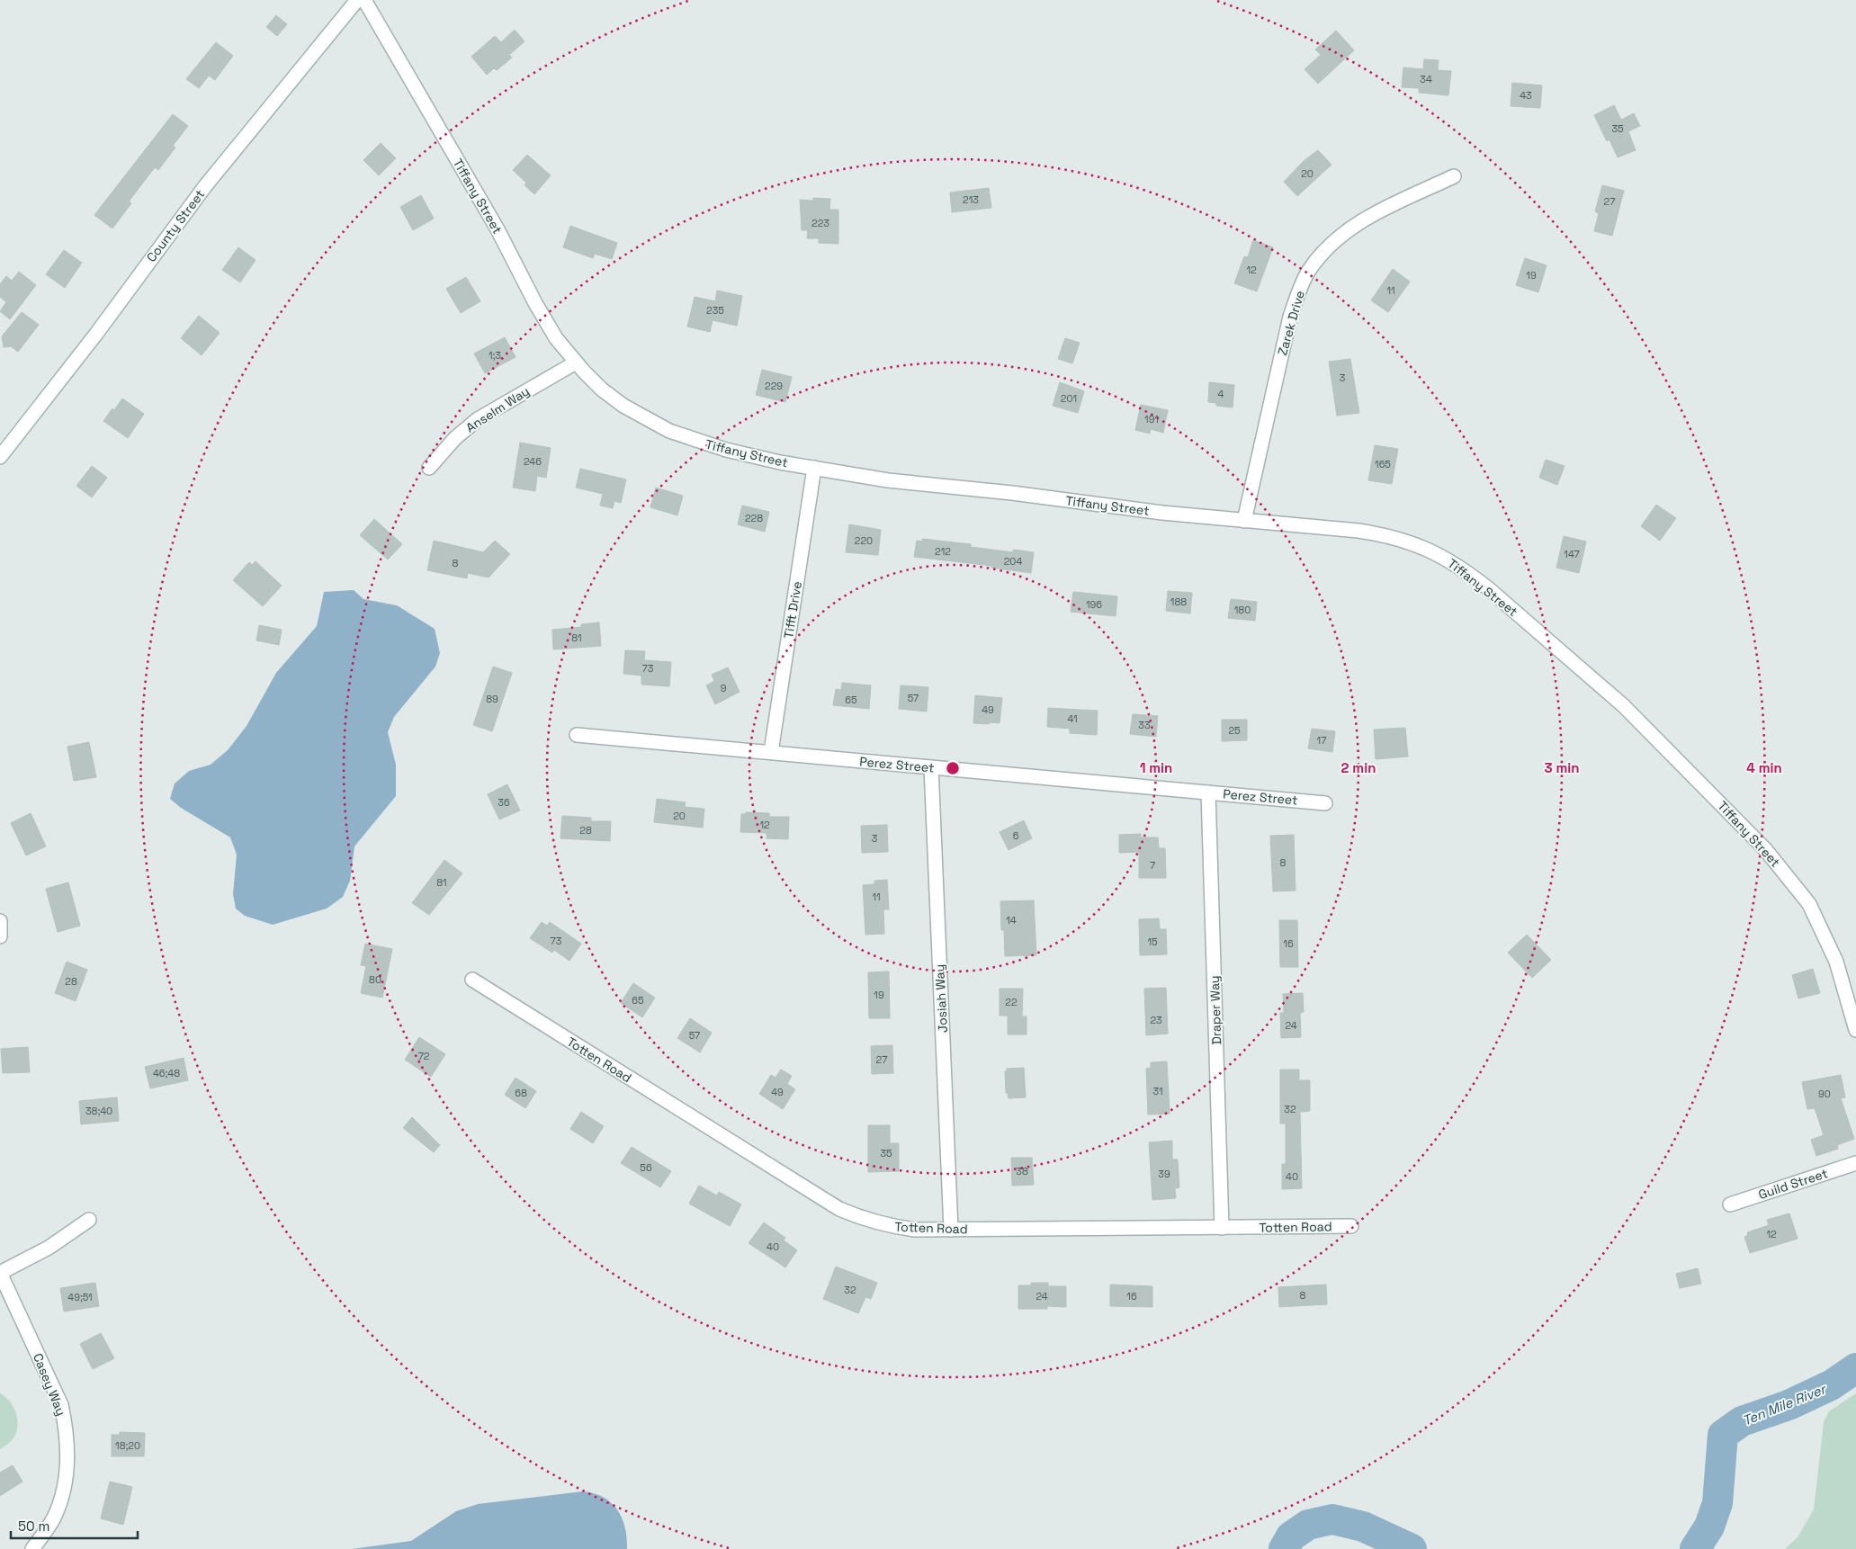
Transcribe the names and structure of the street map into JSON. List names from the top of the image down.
{
  "streets": {
    "street": [
      "Tiffany Street",
      "County Street",
      "Zarek Drive",
      "Anselm Way",
      "Tifft Drive",
      "Perez Street",
      "Josiah Way",
      "Draper Way",
      "Totten Road",
      "Guild Street",
      "Casey Way"
    ]
  },
  "crossings": [
    ["Tiffany Street", "Zarek Drive"],
    ["Tiffany Street", "Anselm Way"],
    ["Tiffany Street", "Tifft Drive"],
    ["Tifft Drive", "Perez Street"],
    ["Perez Street", "Josiah Way"],
    ["Perez Street", "Draper Way"],
    ["Josiah Way", "Totten Road"],
    ["Draper Way", "Totten Road"]
  ],
  "water": ["Ten Mile River"],
  "house_numbers": [
    "34",
    "43",
    "35",
    "20",
    "213",
    "27",
    "223",
    "12",
    "19",
    "11",
    "235",
    "1;3",
    "3",
    "229",
    "4",
    "201",
    "191",
    "246",
    "165",
    "228",
    "220",
    "212",
    "147",
    "204",
    "8",
    "188",
    "196",
    "180",
    "81",
    "73",
    "9",
    "57",
    "89",
    "65",
    "49",
    "41",
    "33",
    "25",
    "17",
    "36",
    "20",
    "12",
    "28",
    "6",
    "3",
    "8",
    "7",
    "81",
    "11",
    "14",
    "73",
    "15",
    "16",
    "80",
    "28",
    "19",
    "65",
    "22",
    "23",
    "24",
    "57",
    "72",
    "27",
    "46;48",
    "31",
    "49",
    "68",
    "90",
    "32",
    "38;40",
    "35",
    "56",
    "38",
    "39",
    "40",
    "12",
    "40",
    "32",
    "8",
    "24",
    "16",
    "49;51",
    "18;20"
  ],
  "scale_bar": "50 m",
  "rings": [
    "1 min",
    "2 min",
    "3 min",
    "4 min"
  ]
}
